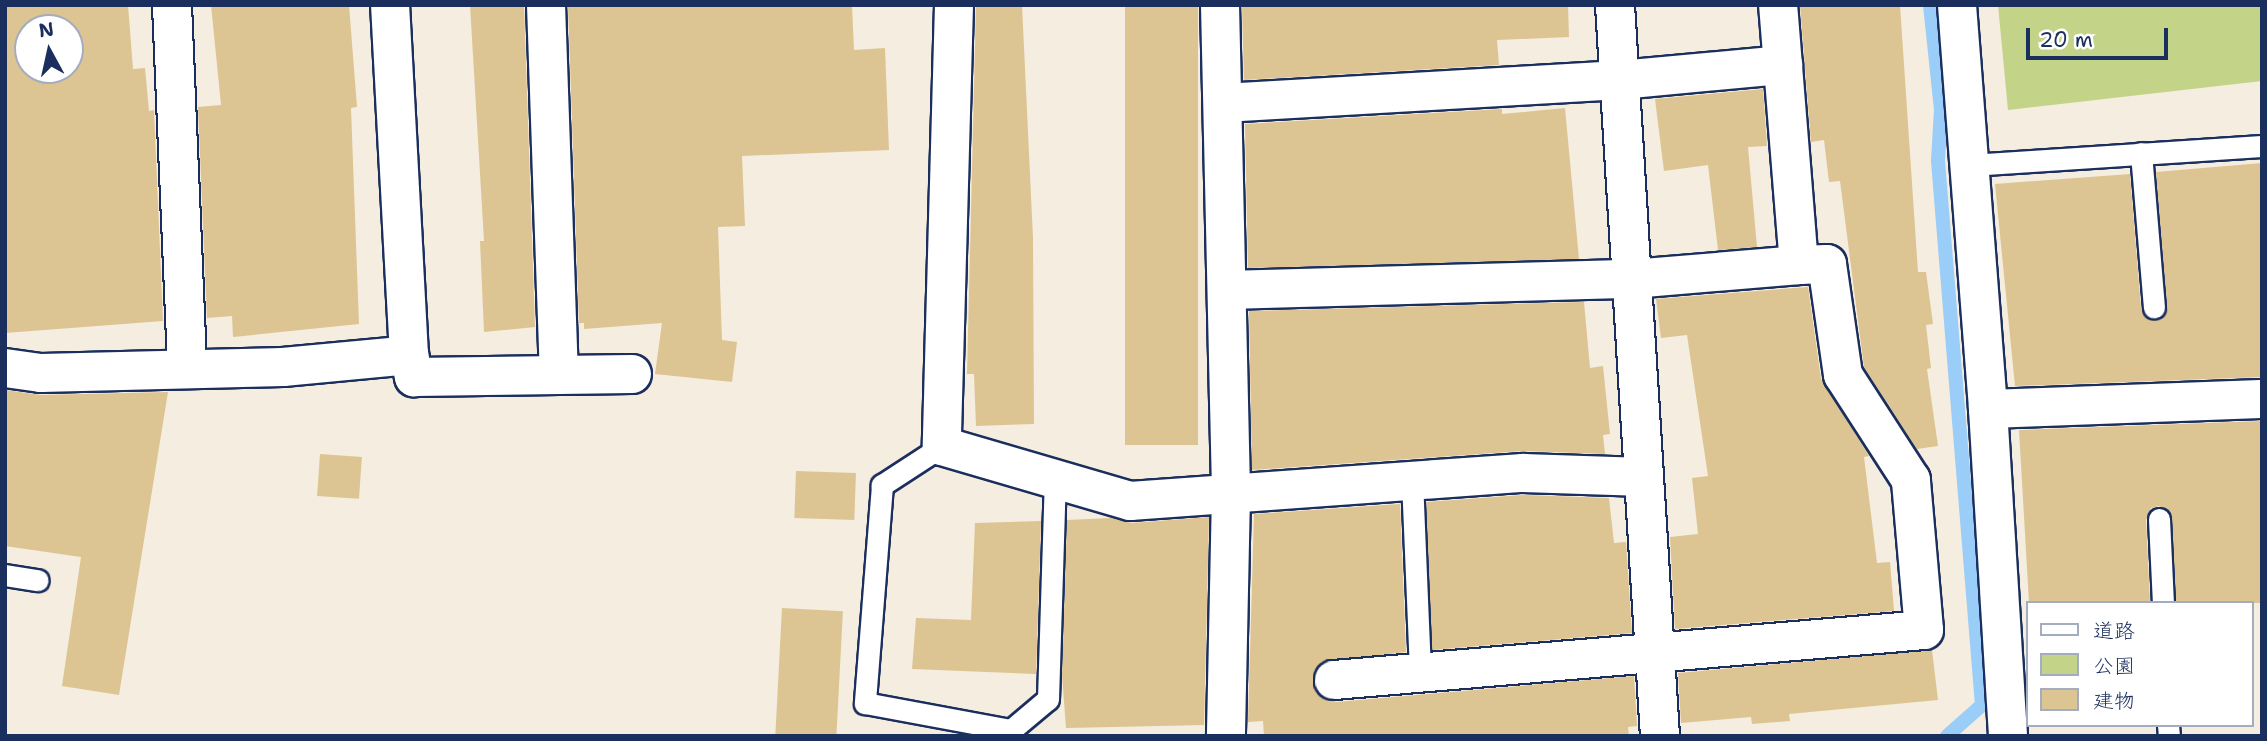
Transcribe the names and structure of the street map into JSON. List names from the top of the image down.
{
  "legend": ["道路", "公園", "建物"],
  "scale_bar": "20 m",
  "north": "top"
}
